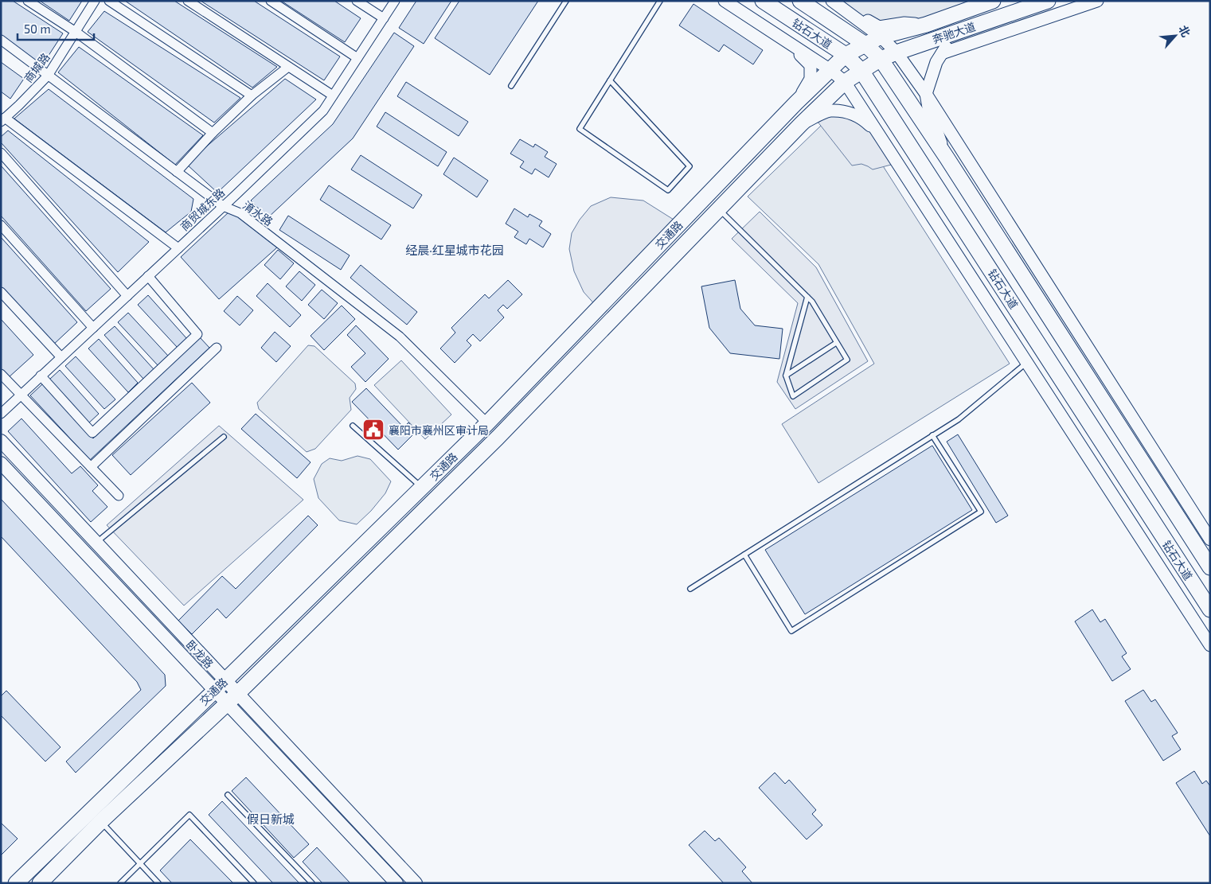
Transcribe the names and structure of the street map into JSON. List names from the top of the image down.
{
  "streets": {
    "main road": [
      "奔驰大道",
      "钻石大道",
      "交通路",
      "卧龙路"
    ],
    "street": ["商城路", "商贸城东路", "淯水路"]
  },
  "crossings": [
    ["奔驰大道", "钻石大道"],
    ["奔驰大道", "交通路"],
    ["钻石大道", "交通路"],
    ["商城路", "淯水路"],
    ["商贸城东路", "淯水路"],
    ["淯水路", "交通路"],
    ["交通路", "卧龙路"]
  ],
  "districts": ["经晨·红星城市花园", "假日新城"],
  "places": {
    "public building": ["襄阳市襄州区审计局"]
  },
  "scale_bar": "50 m",
  "north": "top right"
}
